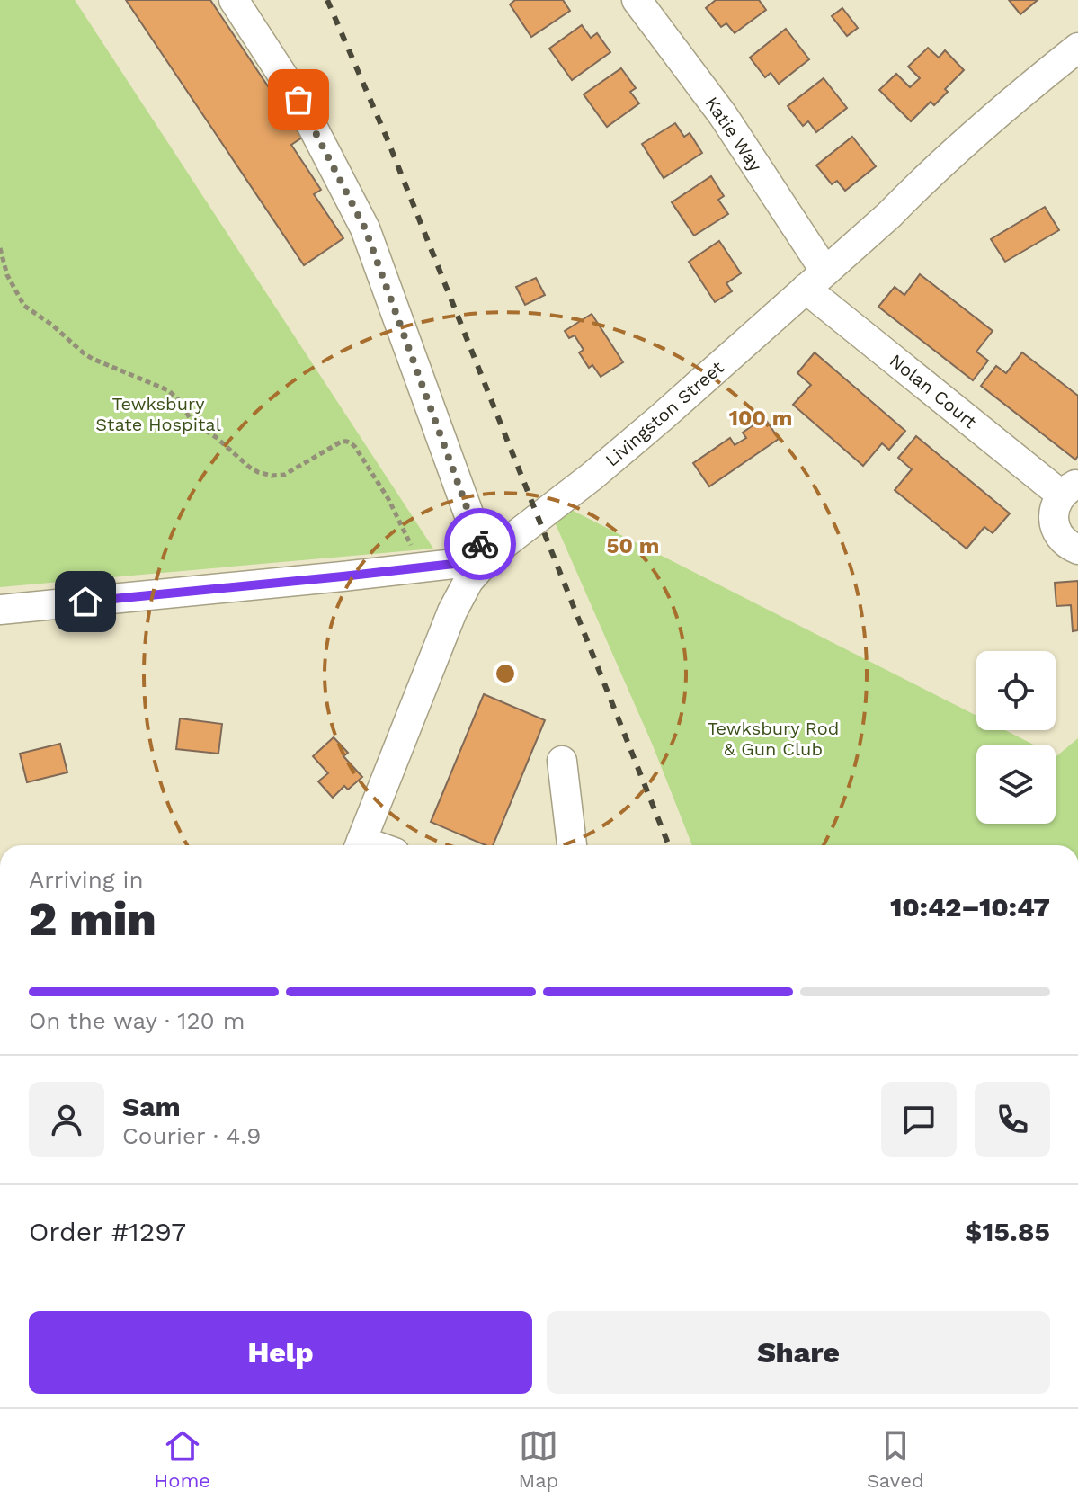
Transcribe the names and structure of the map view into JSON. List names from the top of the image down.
{
  "streets": {
    "street": ["Katie Way", "Nolan Court", "Livingston Street"]
  },
  "crossings": [
    ["Katie Way", "Nolan Court"],
    ["Katie Way", "Livingston Street"],
    ["Nolan Court", "Livingston Street"]
  ],
  "parks": ["Tewksbury State Hospital", "Tewksbury Rod & Gun Club"],
  "page": {
    "heading": ["2 min", "Arriving in", "10:42–10:47"],
    "panel": [
      "Sam",
      "Courier · 4.9",
      "Order #1297",
      "$15.85"
    ],
    "bar": "On the way · 120 m",
    "buttons": ["Help", "Share"],
    "tabs": ["Home", "Map", "Saved"]
  },
  "rings": ["100 m", "50 m"]
}
